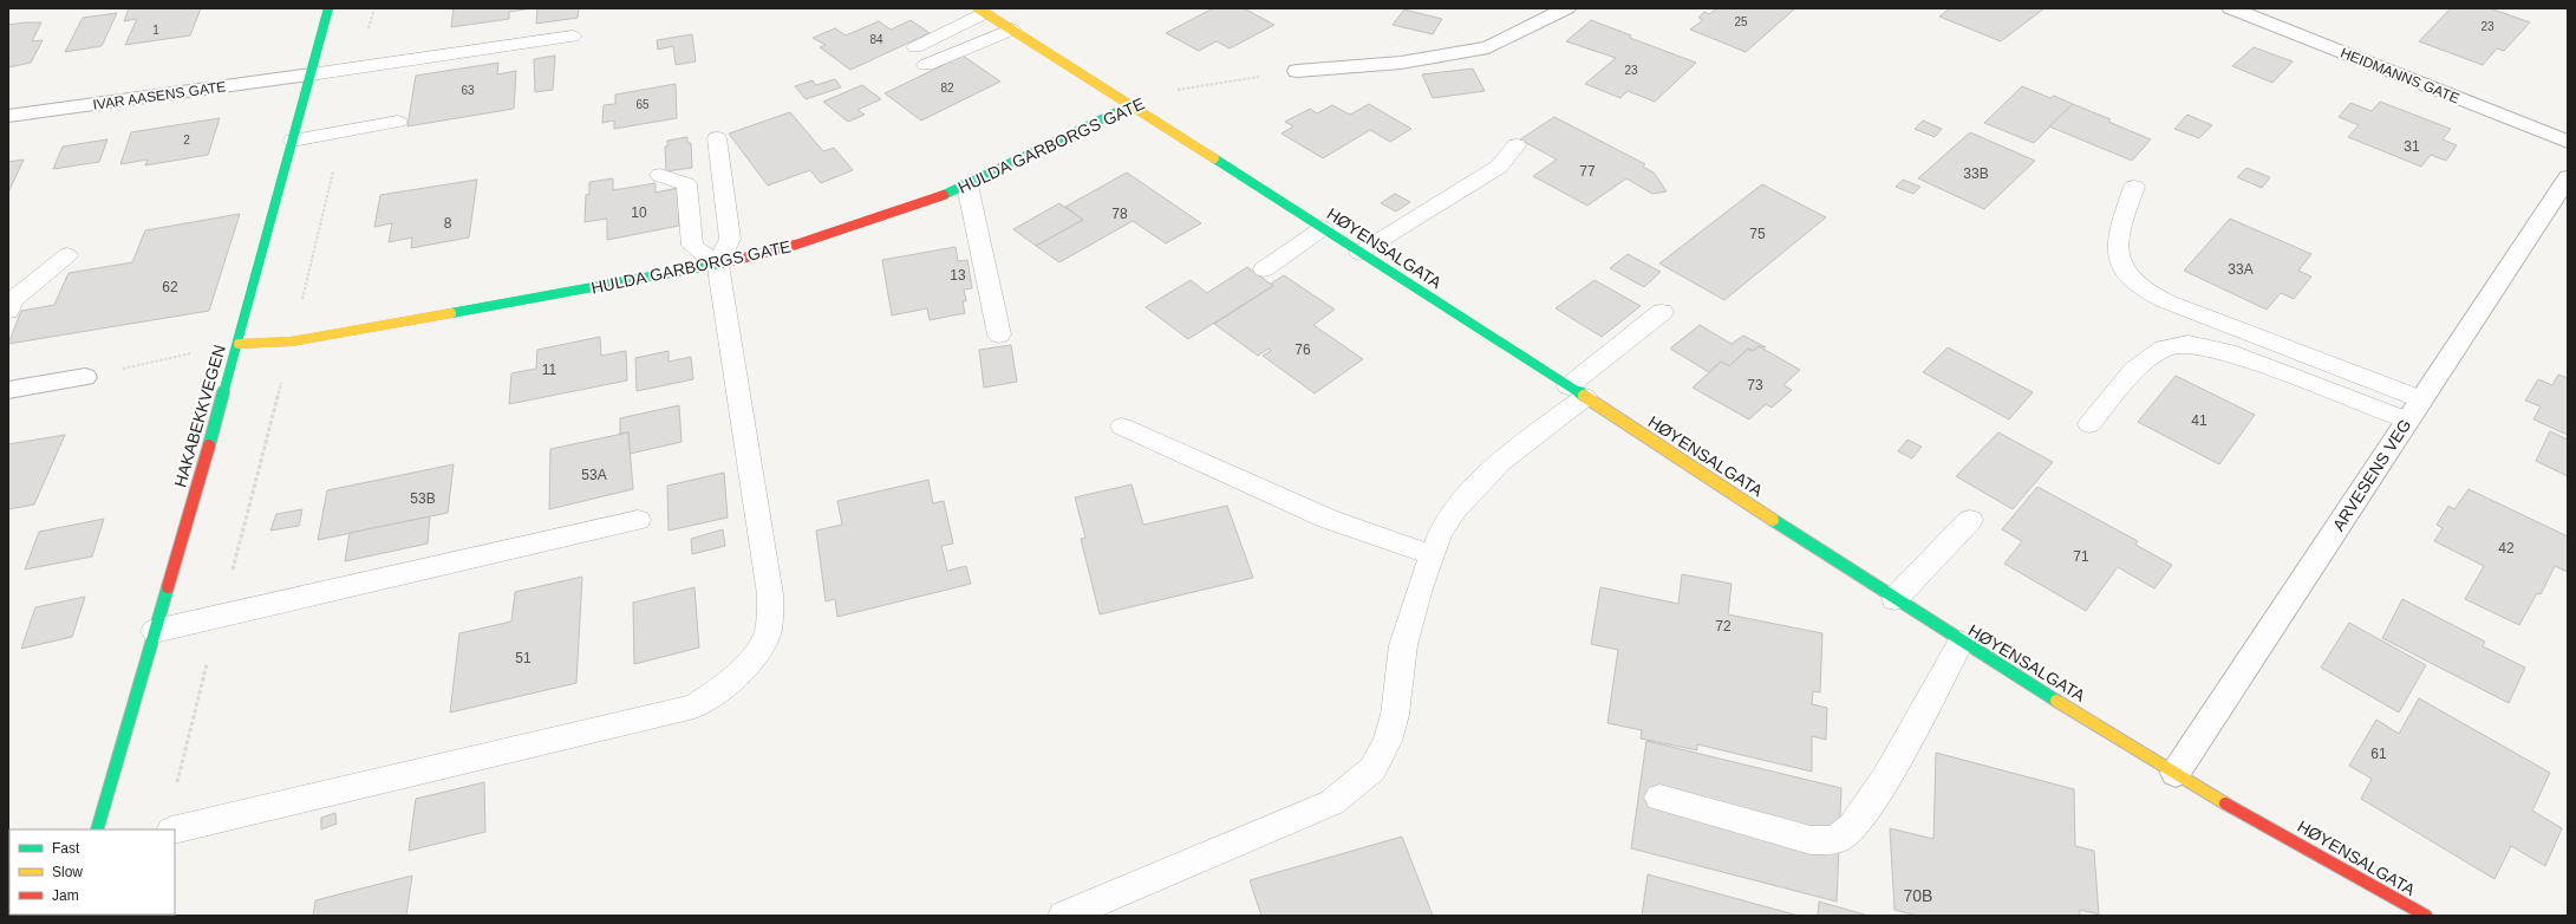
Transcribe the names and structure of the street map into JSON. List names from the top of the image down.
{
  "streets": {
    "street": [
      "HEIDMANNS GATE",
      "IVAR AASENS GATE",
      "HULDA GARBORGS GATE",
      "HØYENSALGATA",
      "HAKABEKKVEGEN",
      "ARVESENS VEG"
    ]
  },
  "crossings": [
    ["IVAR AASENS GATE", "HAKABEKKVEGEN"],
    ["HULDA GARBORGS GATE", "HØYENSALGATA"],
    ["HULDA GARBORGS GATE", "HAKABEKKVEGEN"],
    ["HØYENSALGATA", "ARVESENS VEG"]
  ],
  "house_numbers": [
    "25",
    "23",
    "1",
    "84",
    "23",
    "82",
    "63",
    "65",
    "2",
    "31",
    "77",
    "33B",
    "10",
    "78",
    "8",
    "75",
    "33A",
    "13",
    "62",
    "76",
    "11",
    "73",
    "41",
    "53A",
    "53B",
    "42",
    "71",
    "72",
    "51",
    "61",
    "70B"
  ],
  "legend": ["Fast", "Slow", "Jam"]
}
